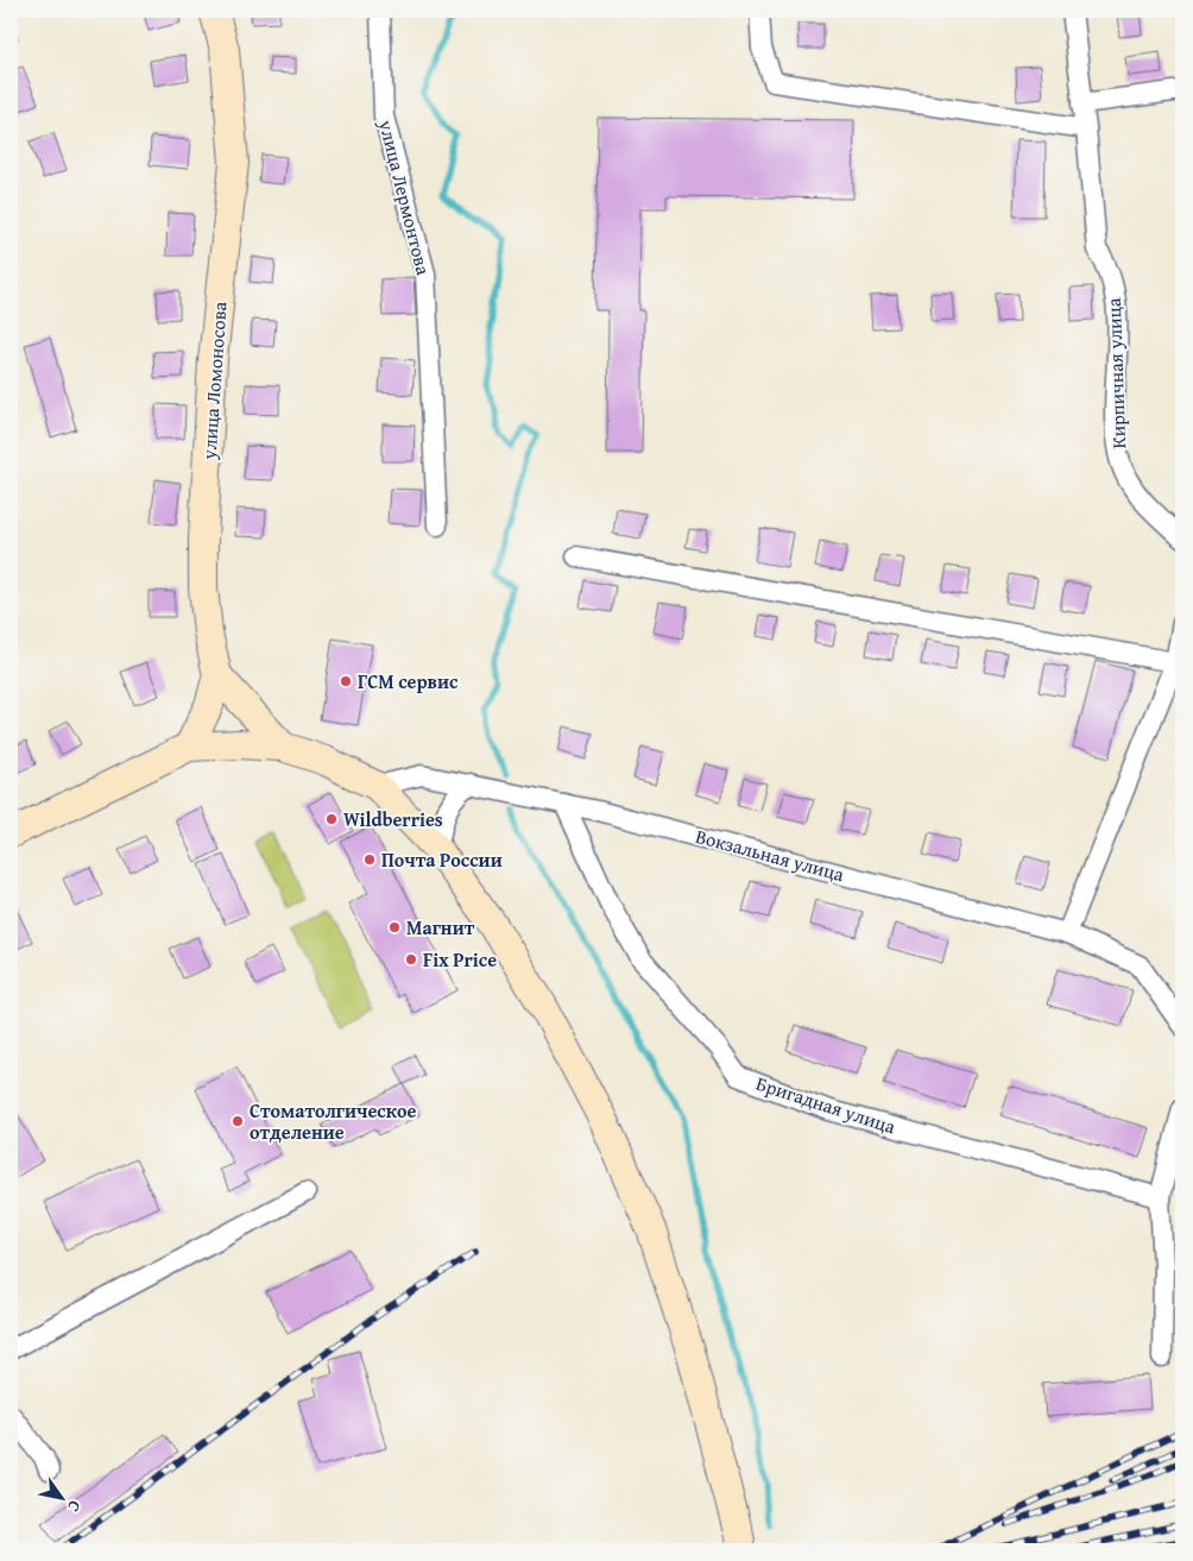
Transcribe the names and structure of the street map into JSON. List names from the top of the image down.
{
  "streets": {
    "main road": ["улица Ломоносова"],
    "street": [
      "улица Лермонтова",
      "Кирпичная улица",
      "Вокзальная улица",
      "Бригадная улица"
    ]
  },
  "crossings": [
    ["Вокзальная улица", "Бригадная улица"]
  ],
  "places": [
    "ГСМ сервис",
    "Wildberries",
    "Почта России",
    "Магнит",
    "Fix Price",
    "Стоматолгическое отделение"
  ],
  "north": "bottom right"
}
